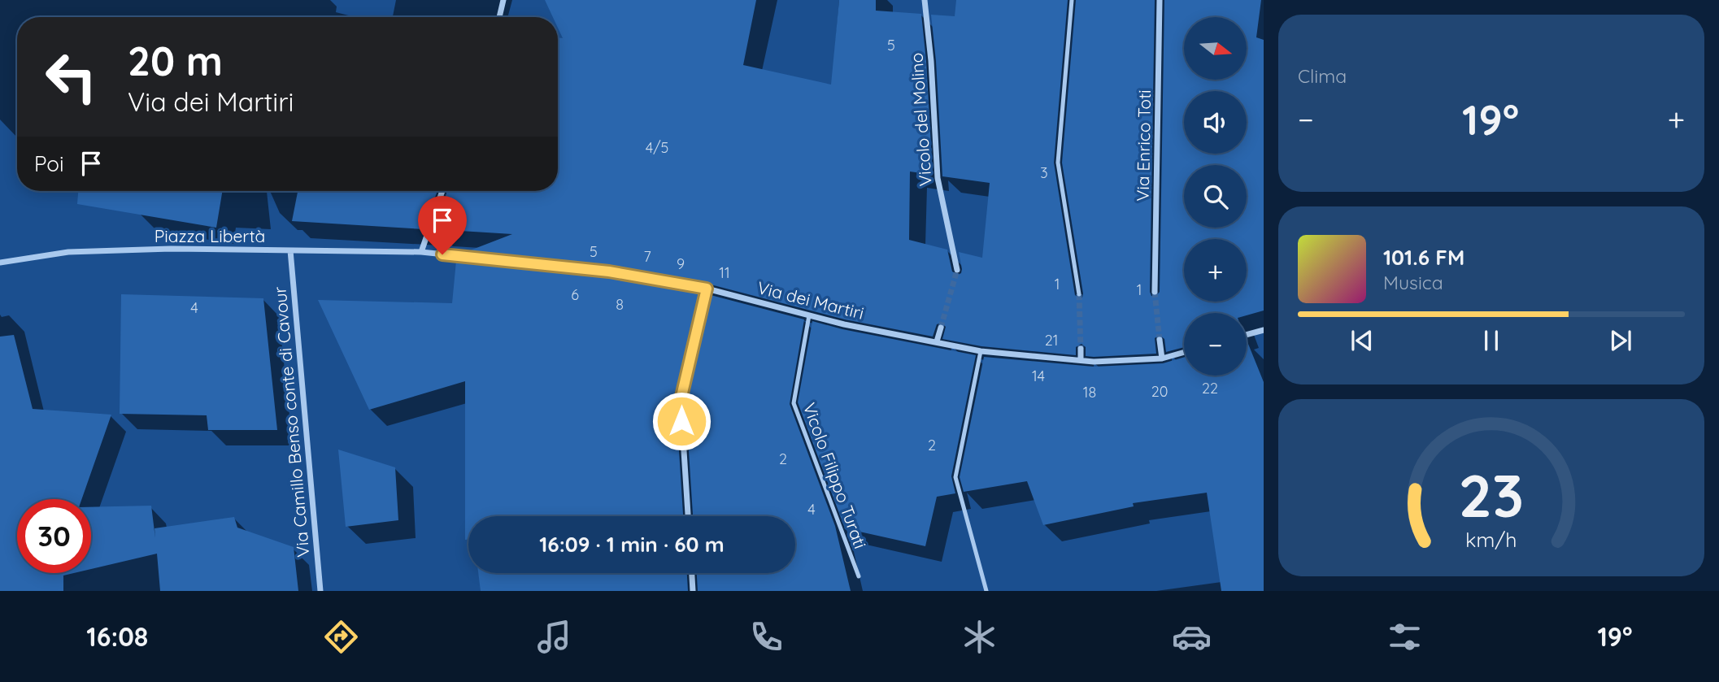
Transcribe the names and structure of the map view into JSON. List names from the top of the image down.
{
  "streets": {
    "street": [
      "Vicolo del Molino",
      "Via Enrico Toti",
      "Piazza Libertà",
      "Via dei Martiri",
      "Via Camillo Benso conte di Cavour"
    ],
    "lane": ["Vicolo Filippo Turati"]
  },
  "crossings": [
    ["Piazza Libertà", "Via dei Martiri"],
    ["Piazza Libertà", "Via Camillo Benso conte di Cavour"],
    ["Via dei Martiri", "Vicolo Filippo Turati"]
  ],
  "house_numbers": [
    "5",
    "4/5",
    "3",
    "5",
    "7",
    "9",
    "11",
    "1",
    "1",
    "6",
    "8",
    "4",
    "21",
    "14",
    "22",
    "20",
    "18",
    "2",
    "2",
    "4"
  ],
  "north": "right",
  "page": {
    "tile": "Clima",
    "map_buttons": ["+", "−"],
    "turn": ["20 m", "Via dei Martiri"],
    "heat": ["−", "19°", "+"],
    "then": "Poi",
    "song": ["101.6 FM", "Musica"],
    "limit": "30",
    "trip": "16:09 · 1 min · 60 m",
    "tabs": ["16:08", "19°"],
    "gauge": ["23", "km/h"]
  }
}
